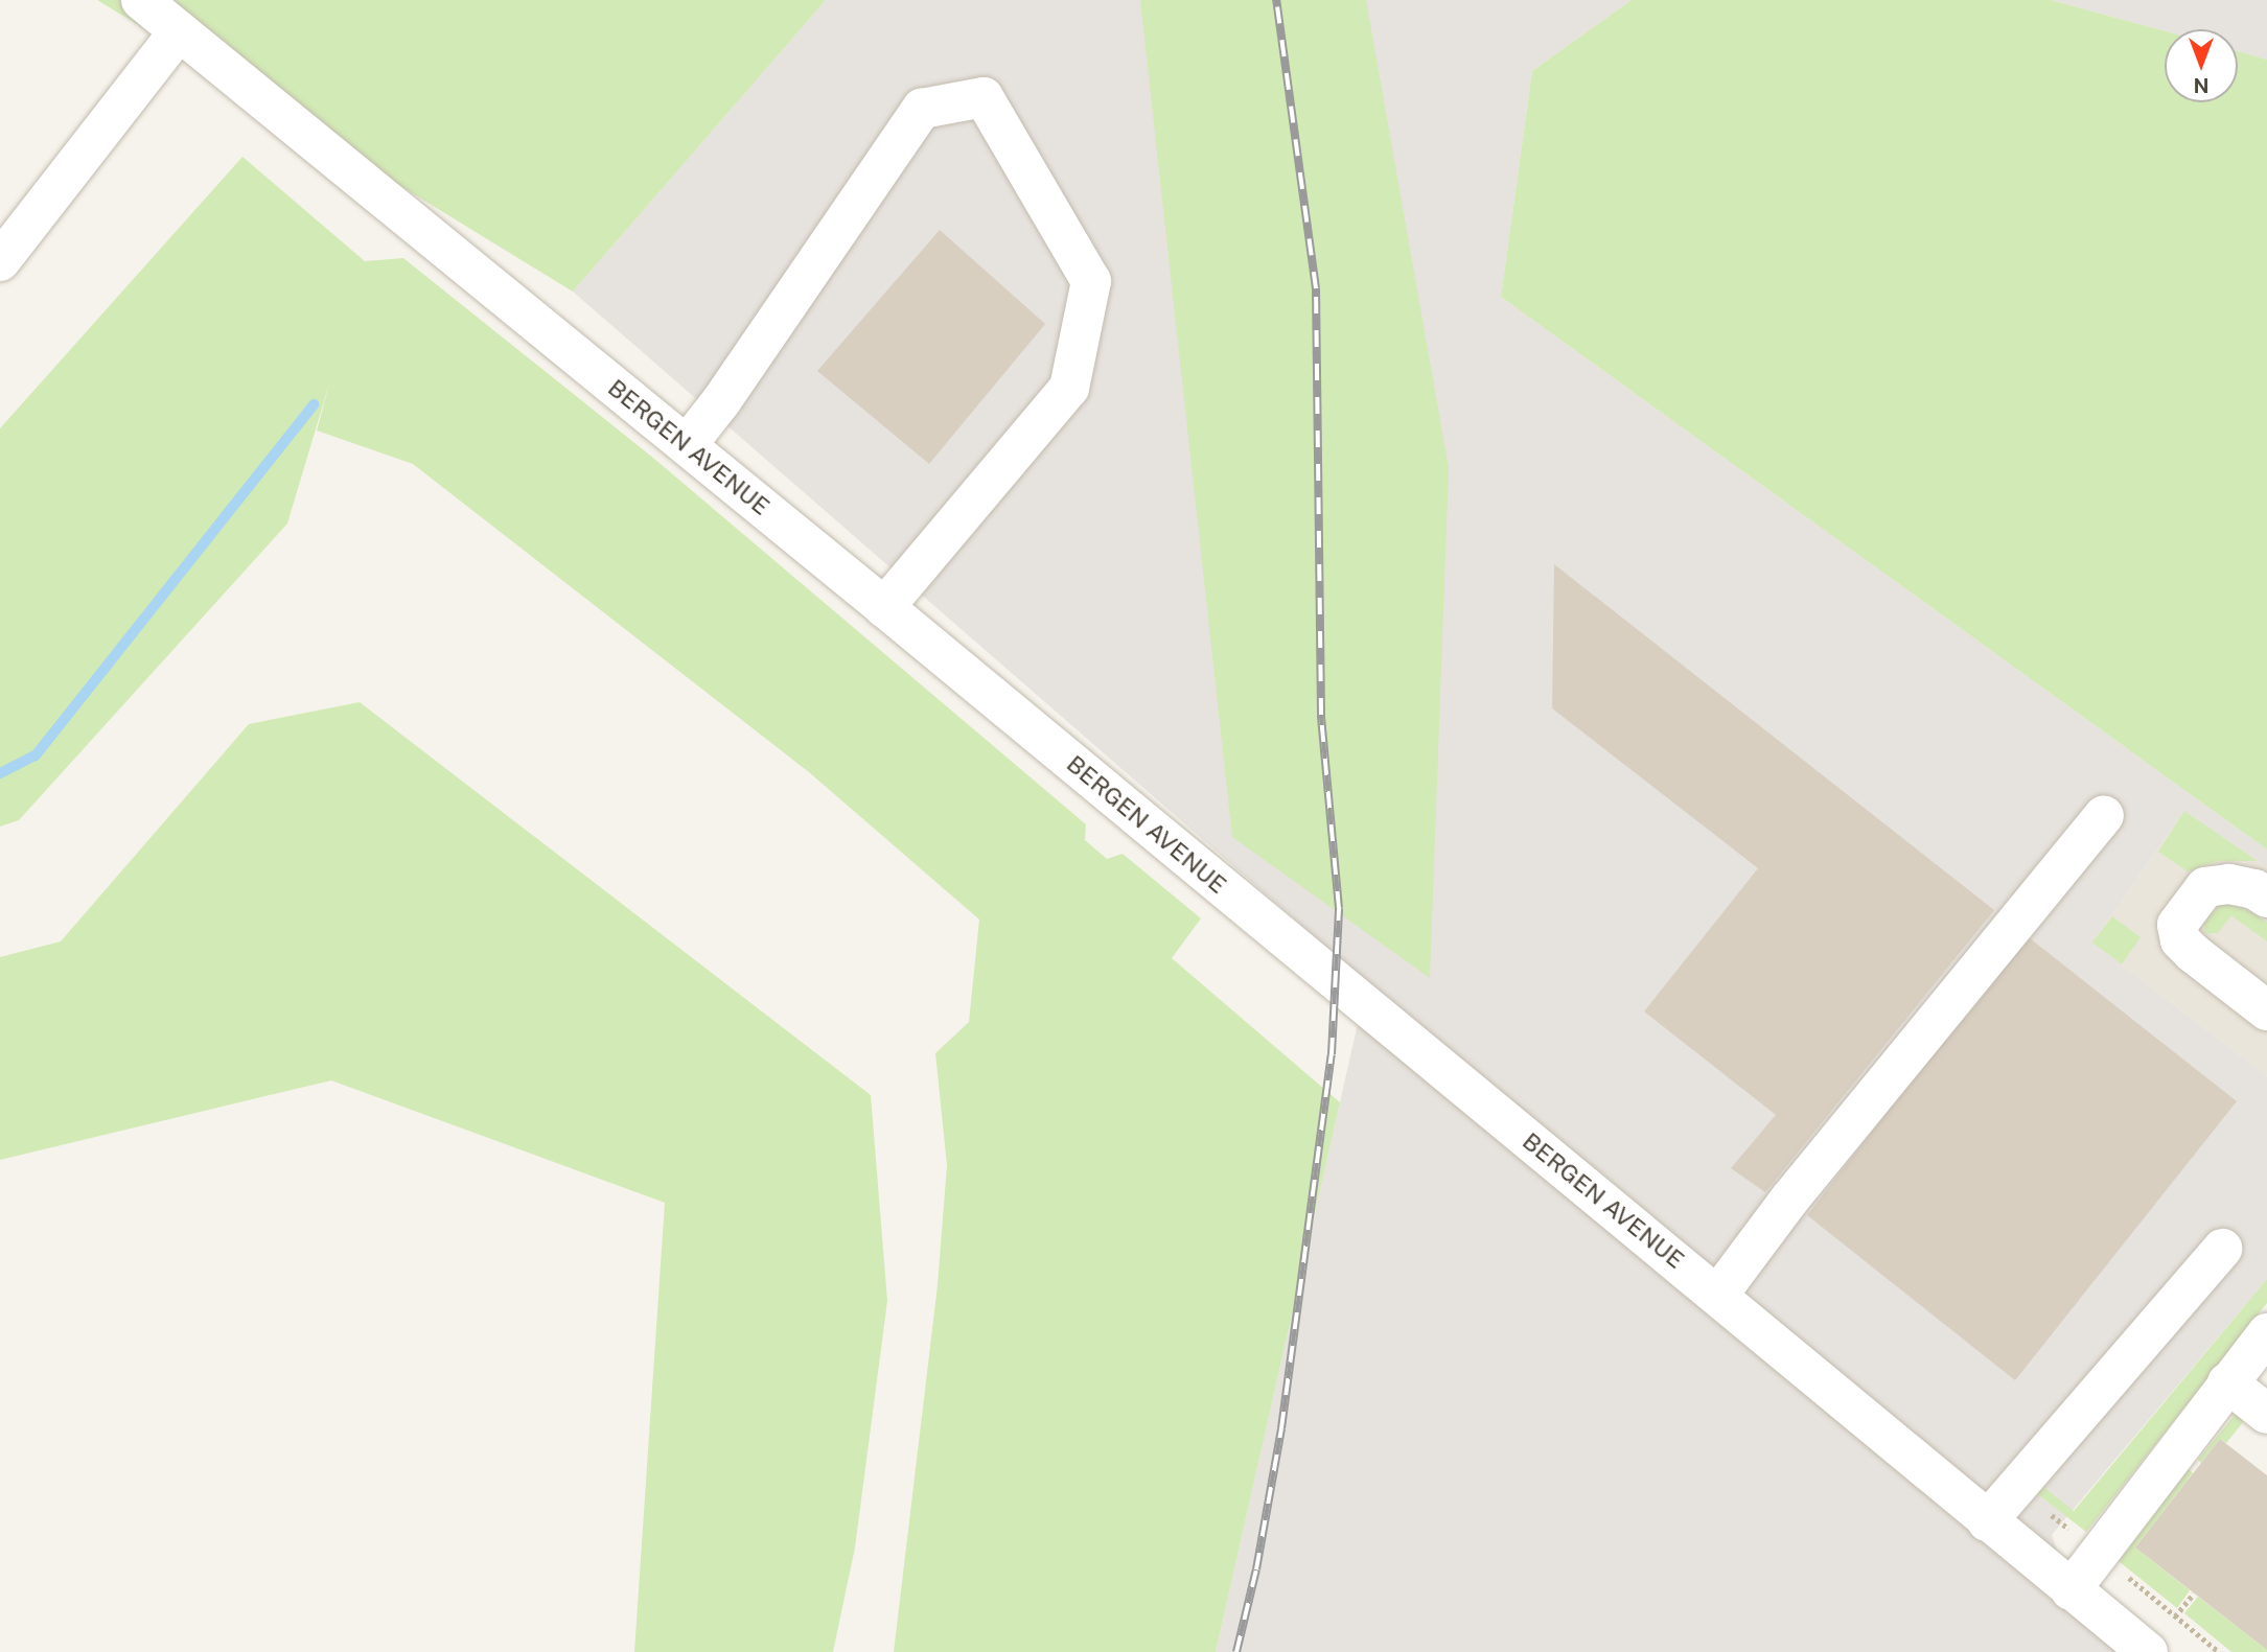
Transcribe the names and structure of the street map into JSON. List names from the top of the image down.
{
  "streets": {
    "street": ["BERGEN AVENUE"]
  },
  "north": "bottom"
}
